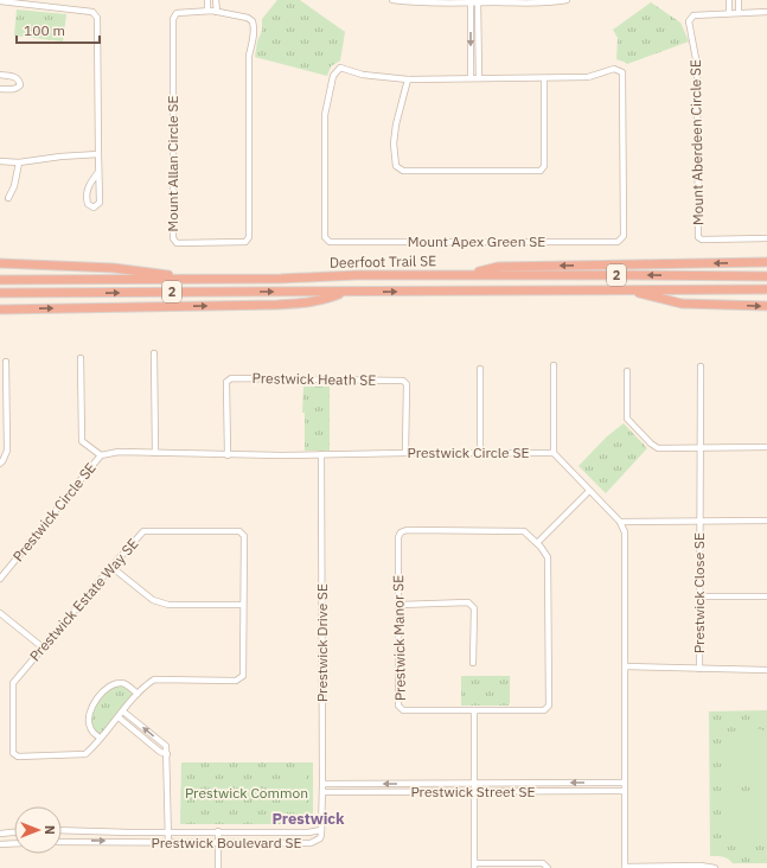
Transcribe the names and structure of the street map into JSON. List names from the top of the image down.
{
  "streets": {
    "highway": ["Deerfoot Trail SE", "2"],
    "street": [
      "Mount Aberdeen Circle SE",
      "Mount Allan Circle SE",
      "Mount Apex Green SE",
      "Prestwick Heath SE",
      "Prestwick Circle SE",
      "Prestwick Close SE",
      "Prestwick Estate Way SE",
      "Prestwick Manor SE",
      "Prestwick Drive SE",
      "Prestwick Street SE",
      "Prestwick Boulevard SE"
    ]
  },
  "crossings": [
    ["Prestwick Heath SE", "Prestwick Circle SE"],
    ["Prestwick Circle SE", "Prestwick Drive SE"],
    ["Prestwick Drive SE", "Prestwick Street SE"],
    ["Prestwick Drive SE", "Prestwick Boulevard SE"]
  ],
  "districts": ["Prestwick"],
  "parks": ["Prestwick Common"],
  "scale_bar": "100 m",
  "north": "right"
}
